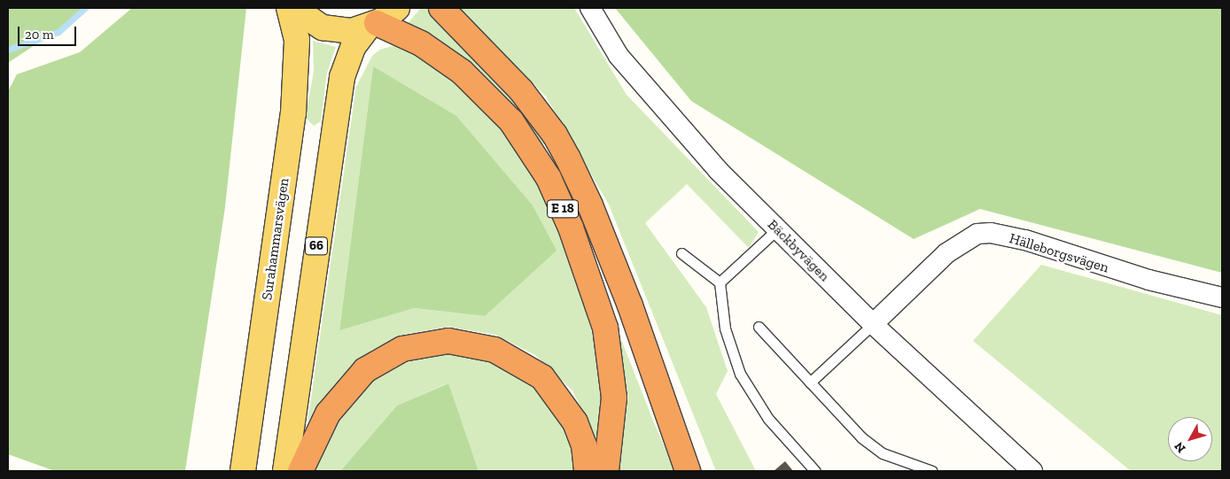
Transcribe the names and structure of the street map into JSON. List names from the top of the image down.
{
  "streets": {
    "highway": ["E 18"],
    "main road": ["Surahammarsvägen", "66"],
    "street": ["Bäckbyvägen", "Hälleborgsvägen"]
  },
  "crossings": [
    ["E 18", "66"],
    ["Bäckbyvägen", "Hälleborgsvägen"]
  ],
  "scale_bar": "20 m",
  "north": "bottom left"
}
